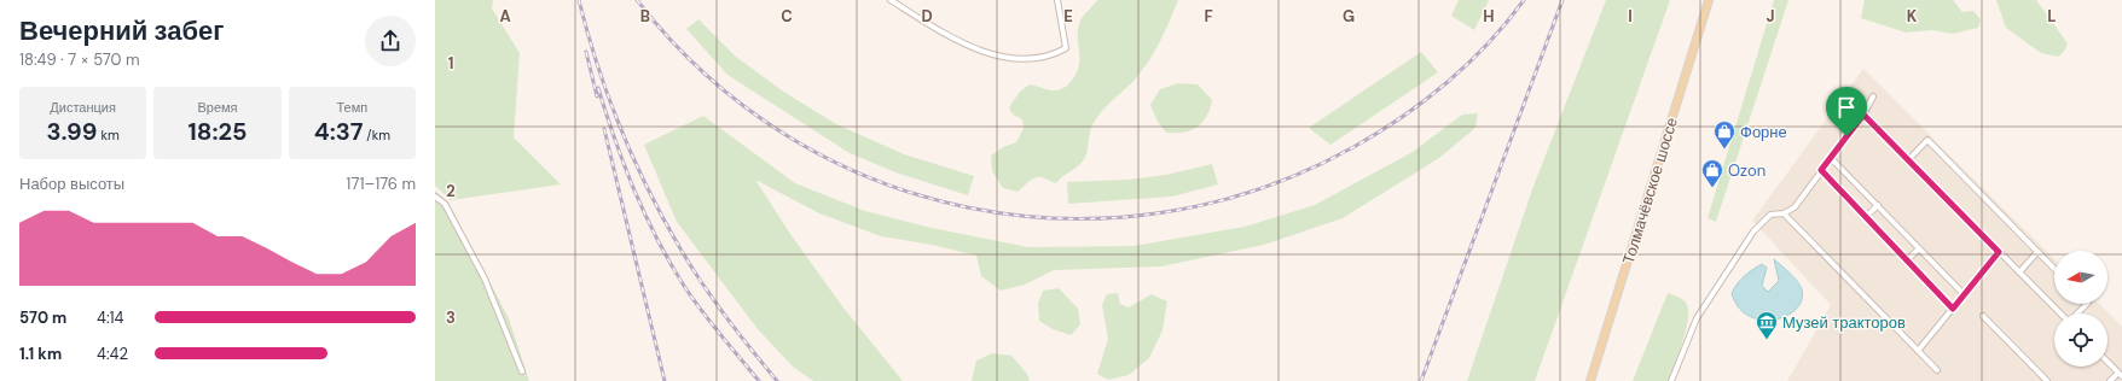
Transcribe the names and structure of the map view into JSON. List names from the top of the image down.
{
  "streets": {
    "main road": ["Толмачёвское шоссе"]
  },
  "places": {
    "shop": ["Форне", "Ozon"],
    "museum": ["Музей тракторов"]
  },
  "north": "left",
  "page": {
    "heading": ["Вечерний забег", "18:49 · 7 × 570 m"],
    "stats": [
      ["Дистанция", "3.99 km"],
      ["Время", "18:25"],
      ["Темп", "4:37 /km"]
    ],
    "chart": ["Набор высоты", "171–176 m"],
    "list": [
      {
        "name": "570 m",
        "note": "4:14"
      },
      {
        "name": "1.1 km",
        "note": "4:42"
      }
    ]
  },
  "grid": {
    "columns": [
      "A",
      "B",
      "C",
      "D",
      "E",
      "F",
      "G",
      "H",
      "I",
      "J",
      "K",
      "L"
    ],
    "rows": ["1", "2", "3"]
  }
}
